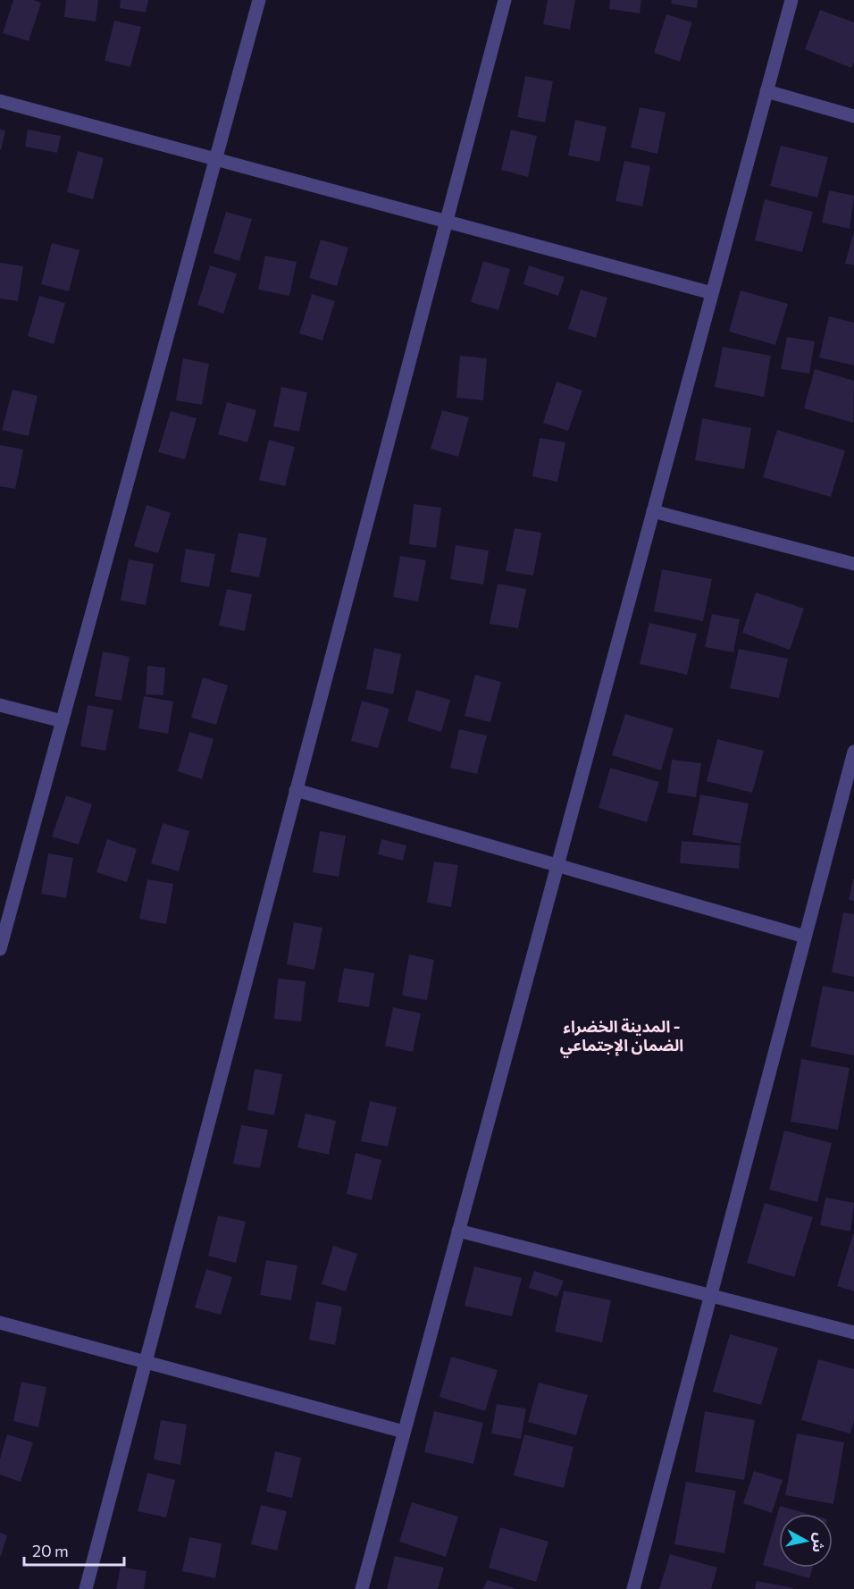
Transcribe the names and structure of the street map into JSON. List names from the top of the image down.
{
  "districts": ["المدينة الخضراء - الضمان الإجتماعي"],
  "scale_bar": "20 m",
  "north": "right"
}
